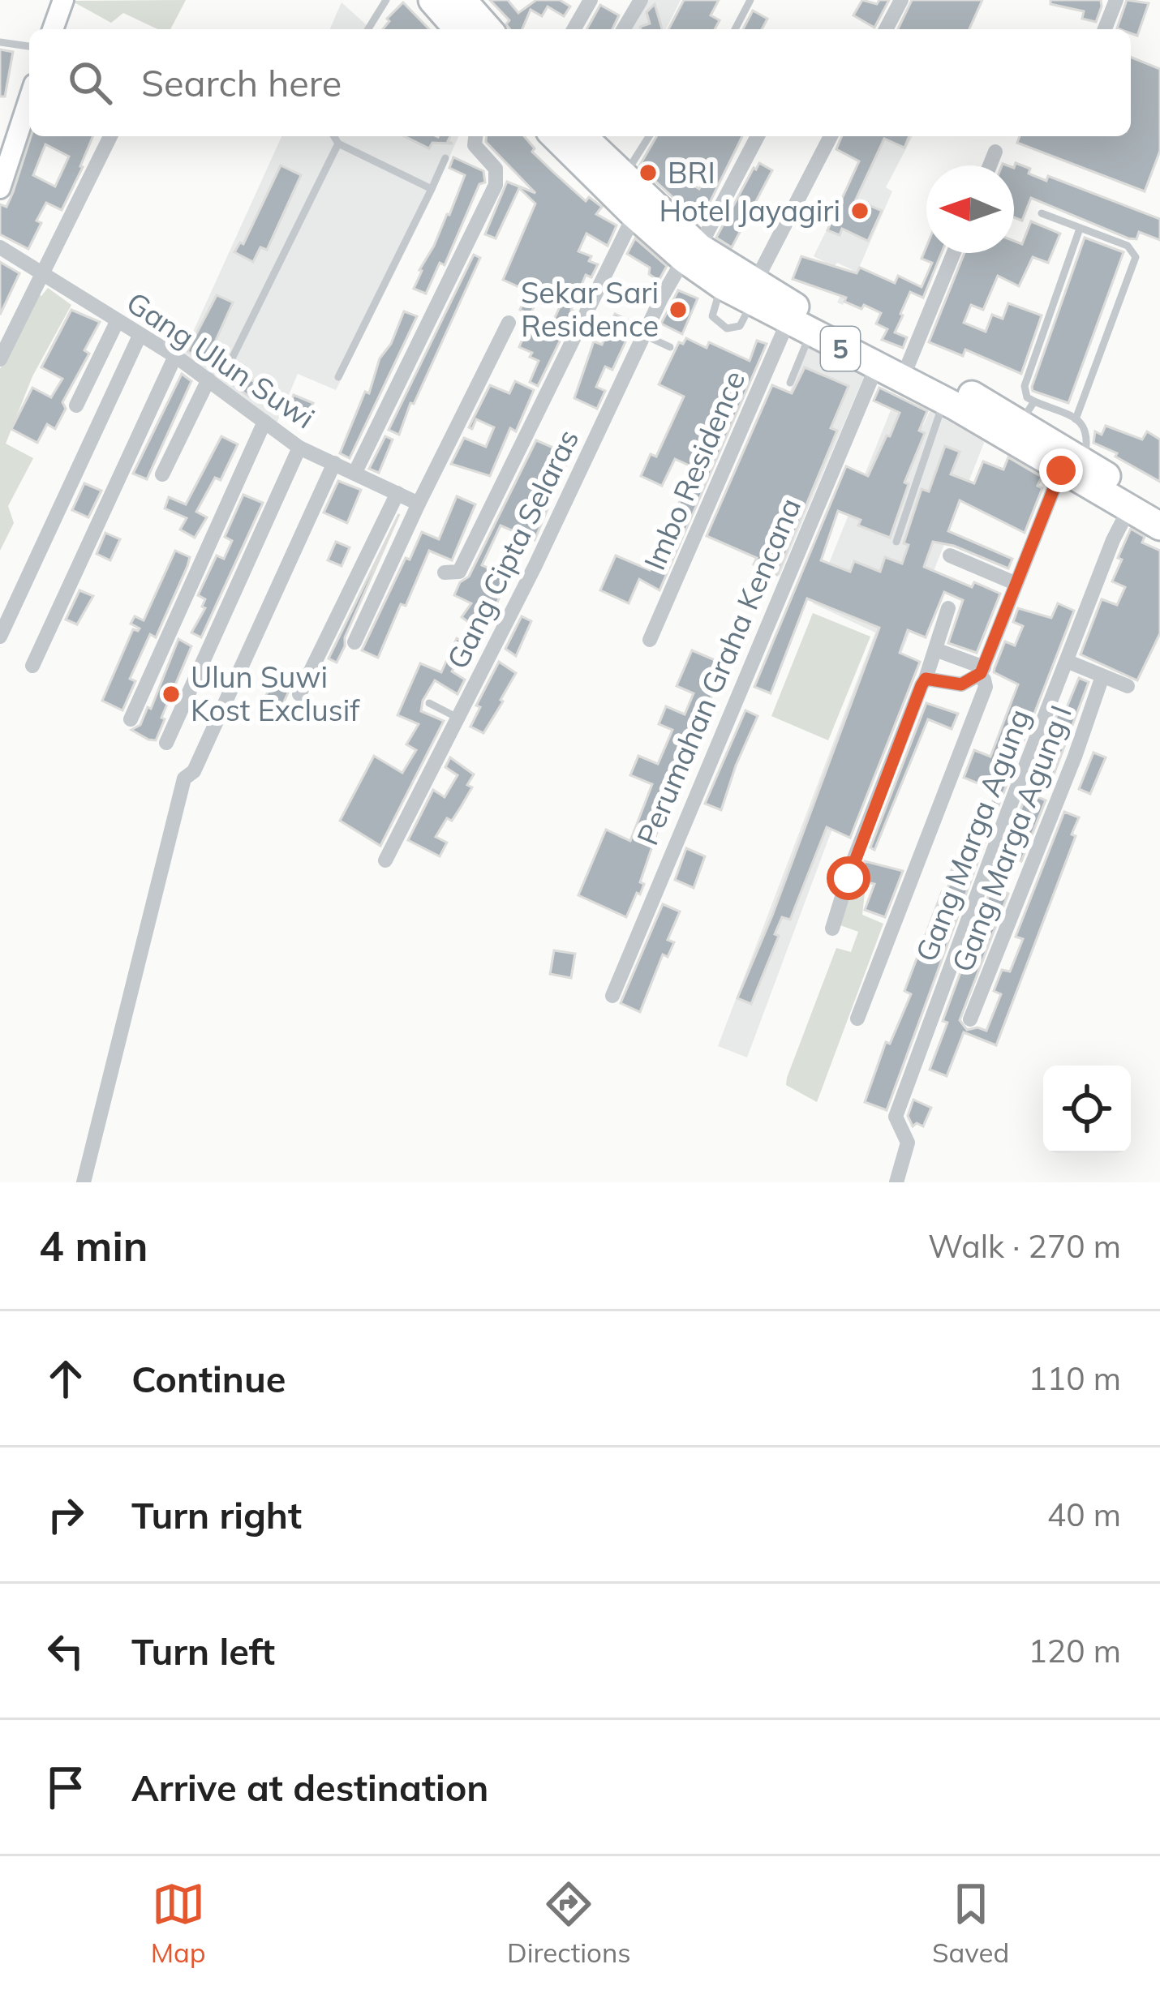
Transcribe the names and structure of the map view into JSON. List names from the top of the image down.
{
  "streets": {
    "highway": ["5"],
    "street": [
      "Gang Ulun Suwi",
      "Imbo Residence",
      "Gang Cipta Selaras",
      "Perumahan Graha Kencana",
      "Gang Marga Agung",
      "Gang Marga Agung I"
    ]
  },
  "crossings": [
    ["5", "Imbo Residence"],
    ["5", "Gang Cipta Selaras"],
    ["5", "Perumahan Graha Kencana"],
    ["5", "Gang Marga Agung"]
  ],
  "places": [
    "BRI",
    "Hotel Jayagiri",
    "Sekar Sari Residence",
    "Ulun Suwi Kost Exclusif"
  ],
  "north": "left",
  "page": {
    "search": "Search here",
    "heading": ["4 min", "Walk · 270 m"],
    "list": [
      ["Continue", "110 m"],
      ["Turn right", "40 m"],
      ["Turn left", "120 m"],
      "Arrive at destination"
    ],
    "nav": ["Map", "Directions", "Saved"]
  }
}
